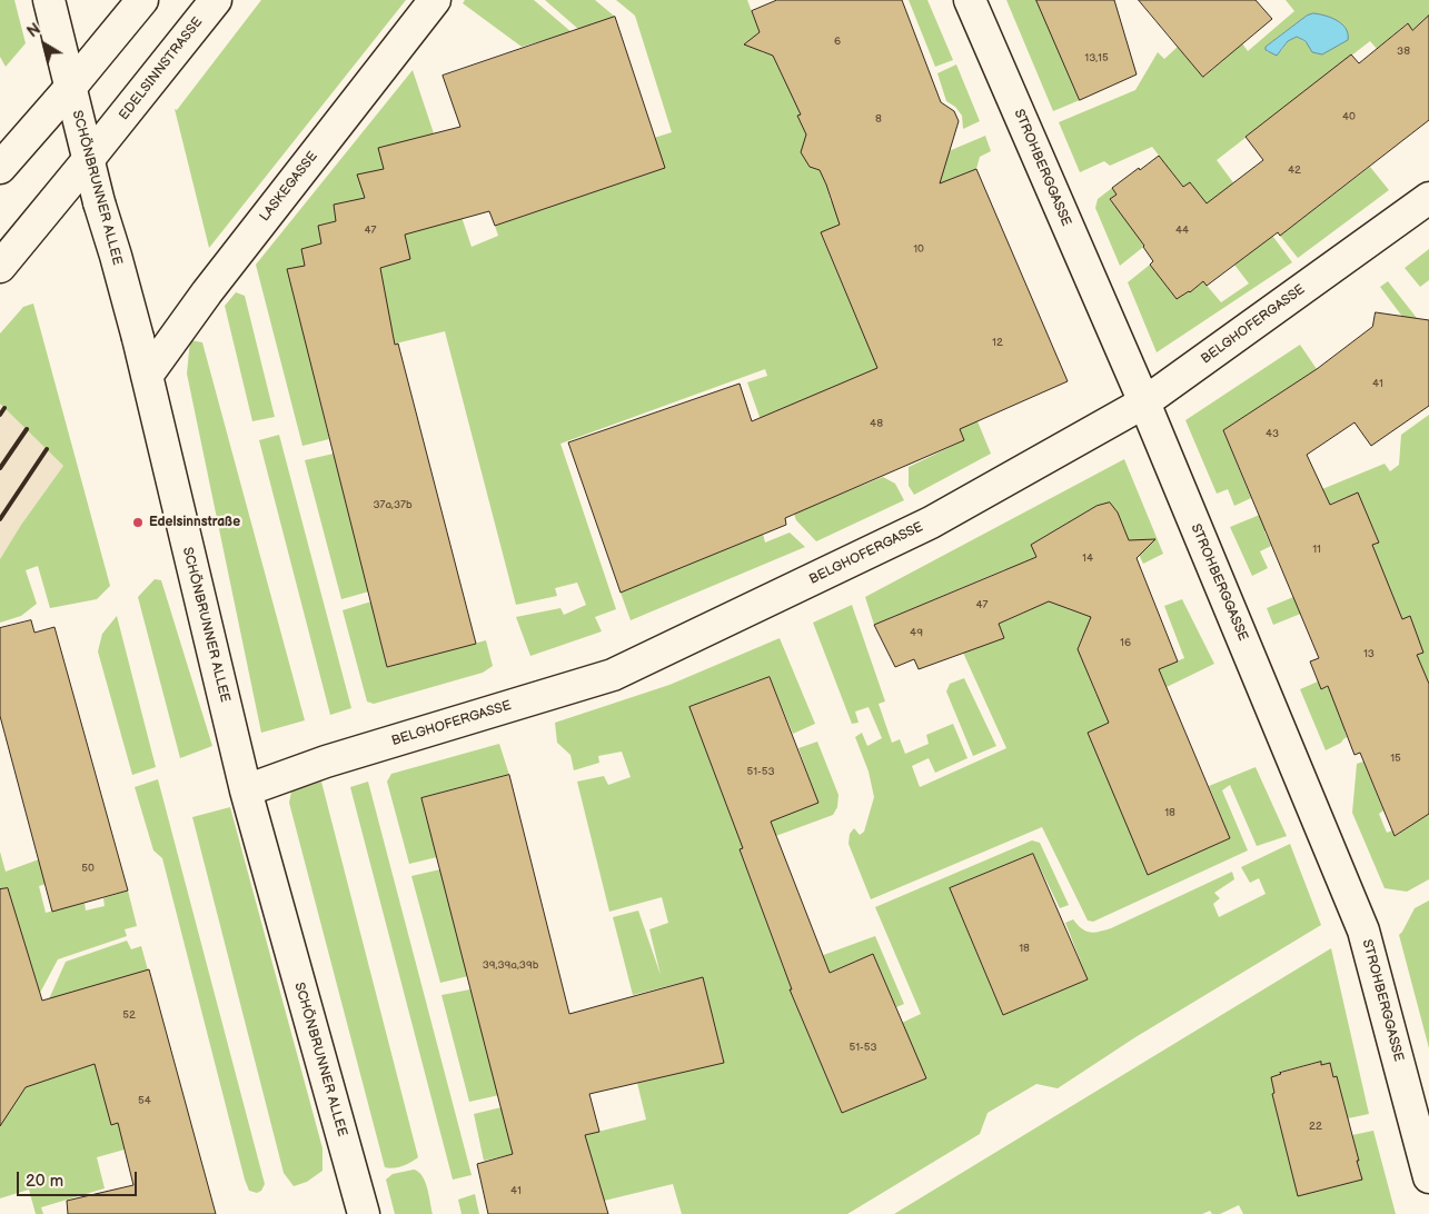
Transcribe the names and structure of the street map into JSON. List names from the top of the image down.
{
  "streets": {
    "street": [
      "EDELSINNSTRASSE",
      "STROHBERGGASSE",
      "LASKEGASSE",
      "SCHÖNBRUNNER ALLEE",
      "BELGHOFERGASSE"
    ]
  },
  "crossings": [
    ["EDELSINNSTRASSE", "SCHÖNBRUNNER ALLEE"],
    ["STROHBERGGASSE", "BELGHOFERGASSE"],
    ["LASKEGASSE", "SCHÖNBRUNNER ALLEE"],
    ["SCHÖNBRUNNER ALLEE", "BELGHOFERGASSE"]
  ],
  "places": ["Edelsinnstraße"],
  "house_numbers": [
    "6",
    "38",
    "13,15",
    "40",
    "8",
    "42",
    "47",
    "44",
    "10",
    "12",
    "41",
    "48",
    "43",
    "37a,37b",
    "11",
    "14",
    "47",
    "49",
    "16",
    "13",
    "15",
    "51-53",
    "18",
    "50",
    "18",
    "39,39a,39b",
    "52",
    "51-53",
    "54",
    "22",
    "41"
  ],
  "scale_bar": "20 m",
  "north": "top left"
}
